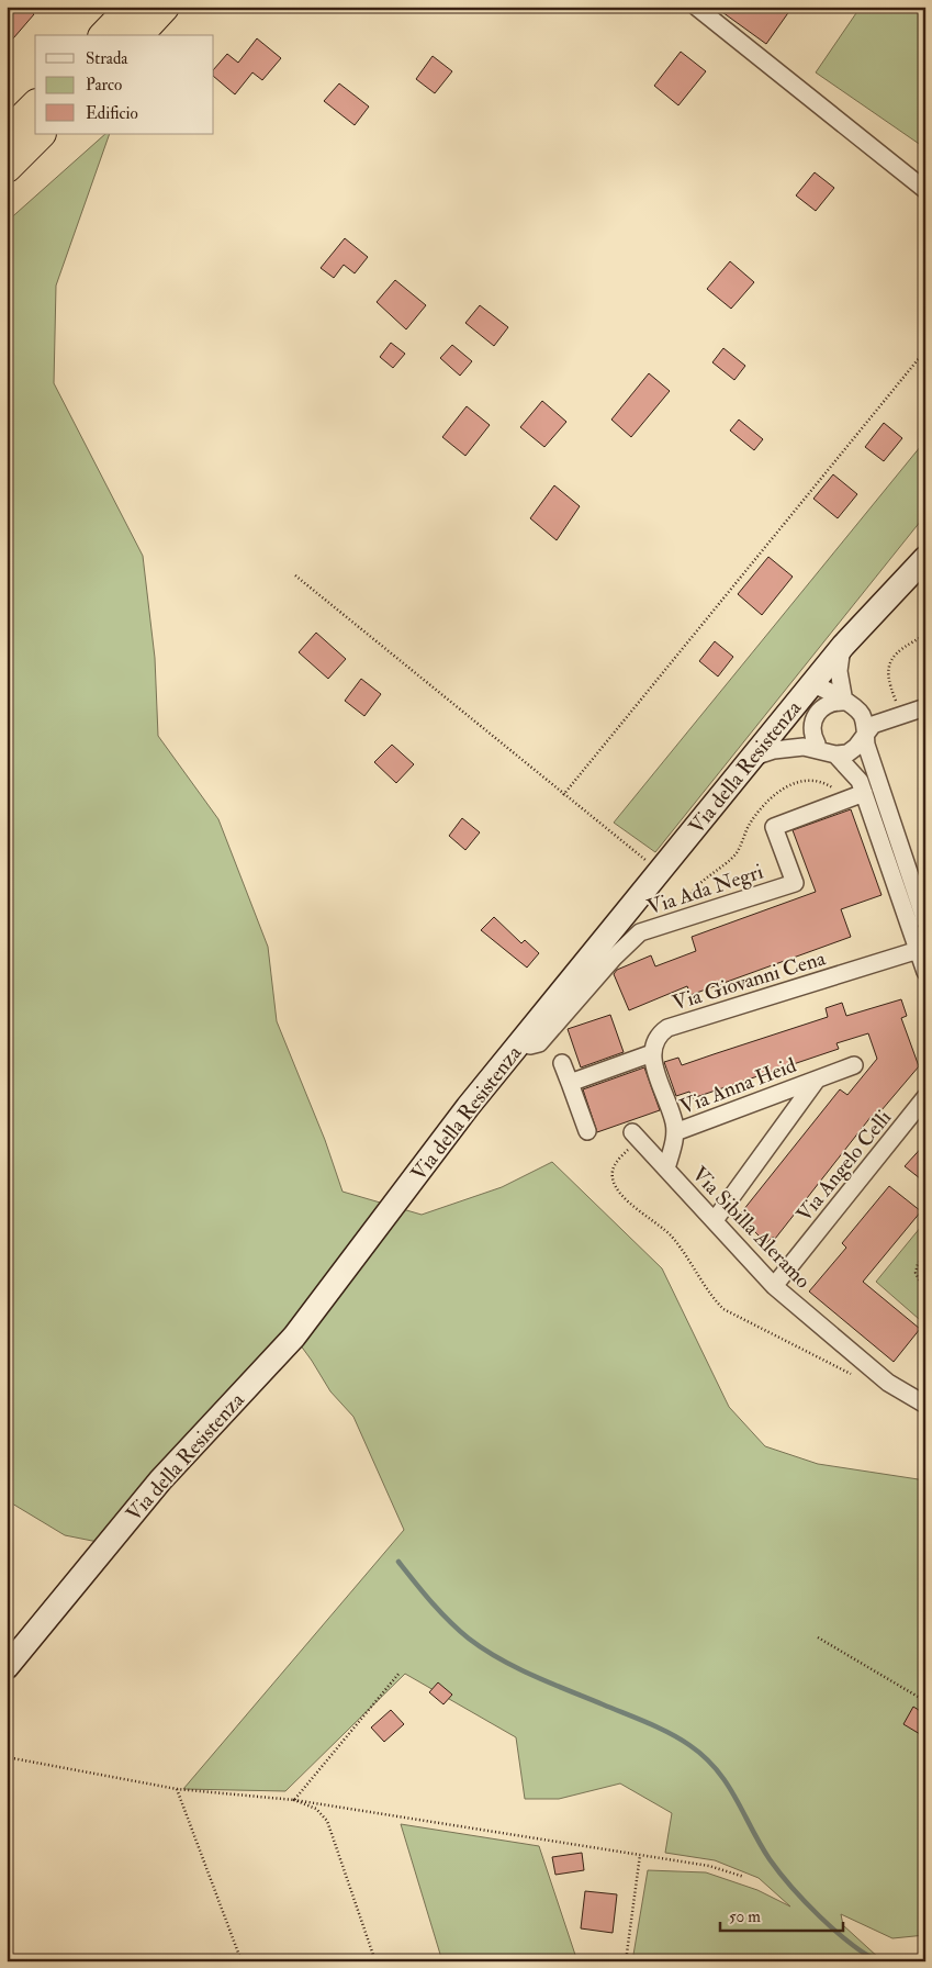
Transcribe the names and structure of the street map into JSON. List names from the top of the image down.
{
  "streets": {
    "street": [
      "Via della Resistenza",
      "Via Ada Negri",
      "Via Giovanni Cena",
      "Via Anna Heid",
      "Via Angelo Celli",
      "Via Sibilla Aleramo"
    ]
  },
  "crossings": [
    ["Via della Resistenza", "Via Ada Negri"],
    ["Via Anna Heid", "Via Sibilla Aleramo"],
    ["Via Angelo Celli", "Via Sibilla Aleramo"]
  ],
  "legend": ["Strada", "Parco", "Edificio"],
  "scale_bar": "50 m"
}
